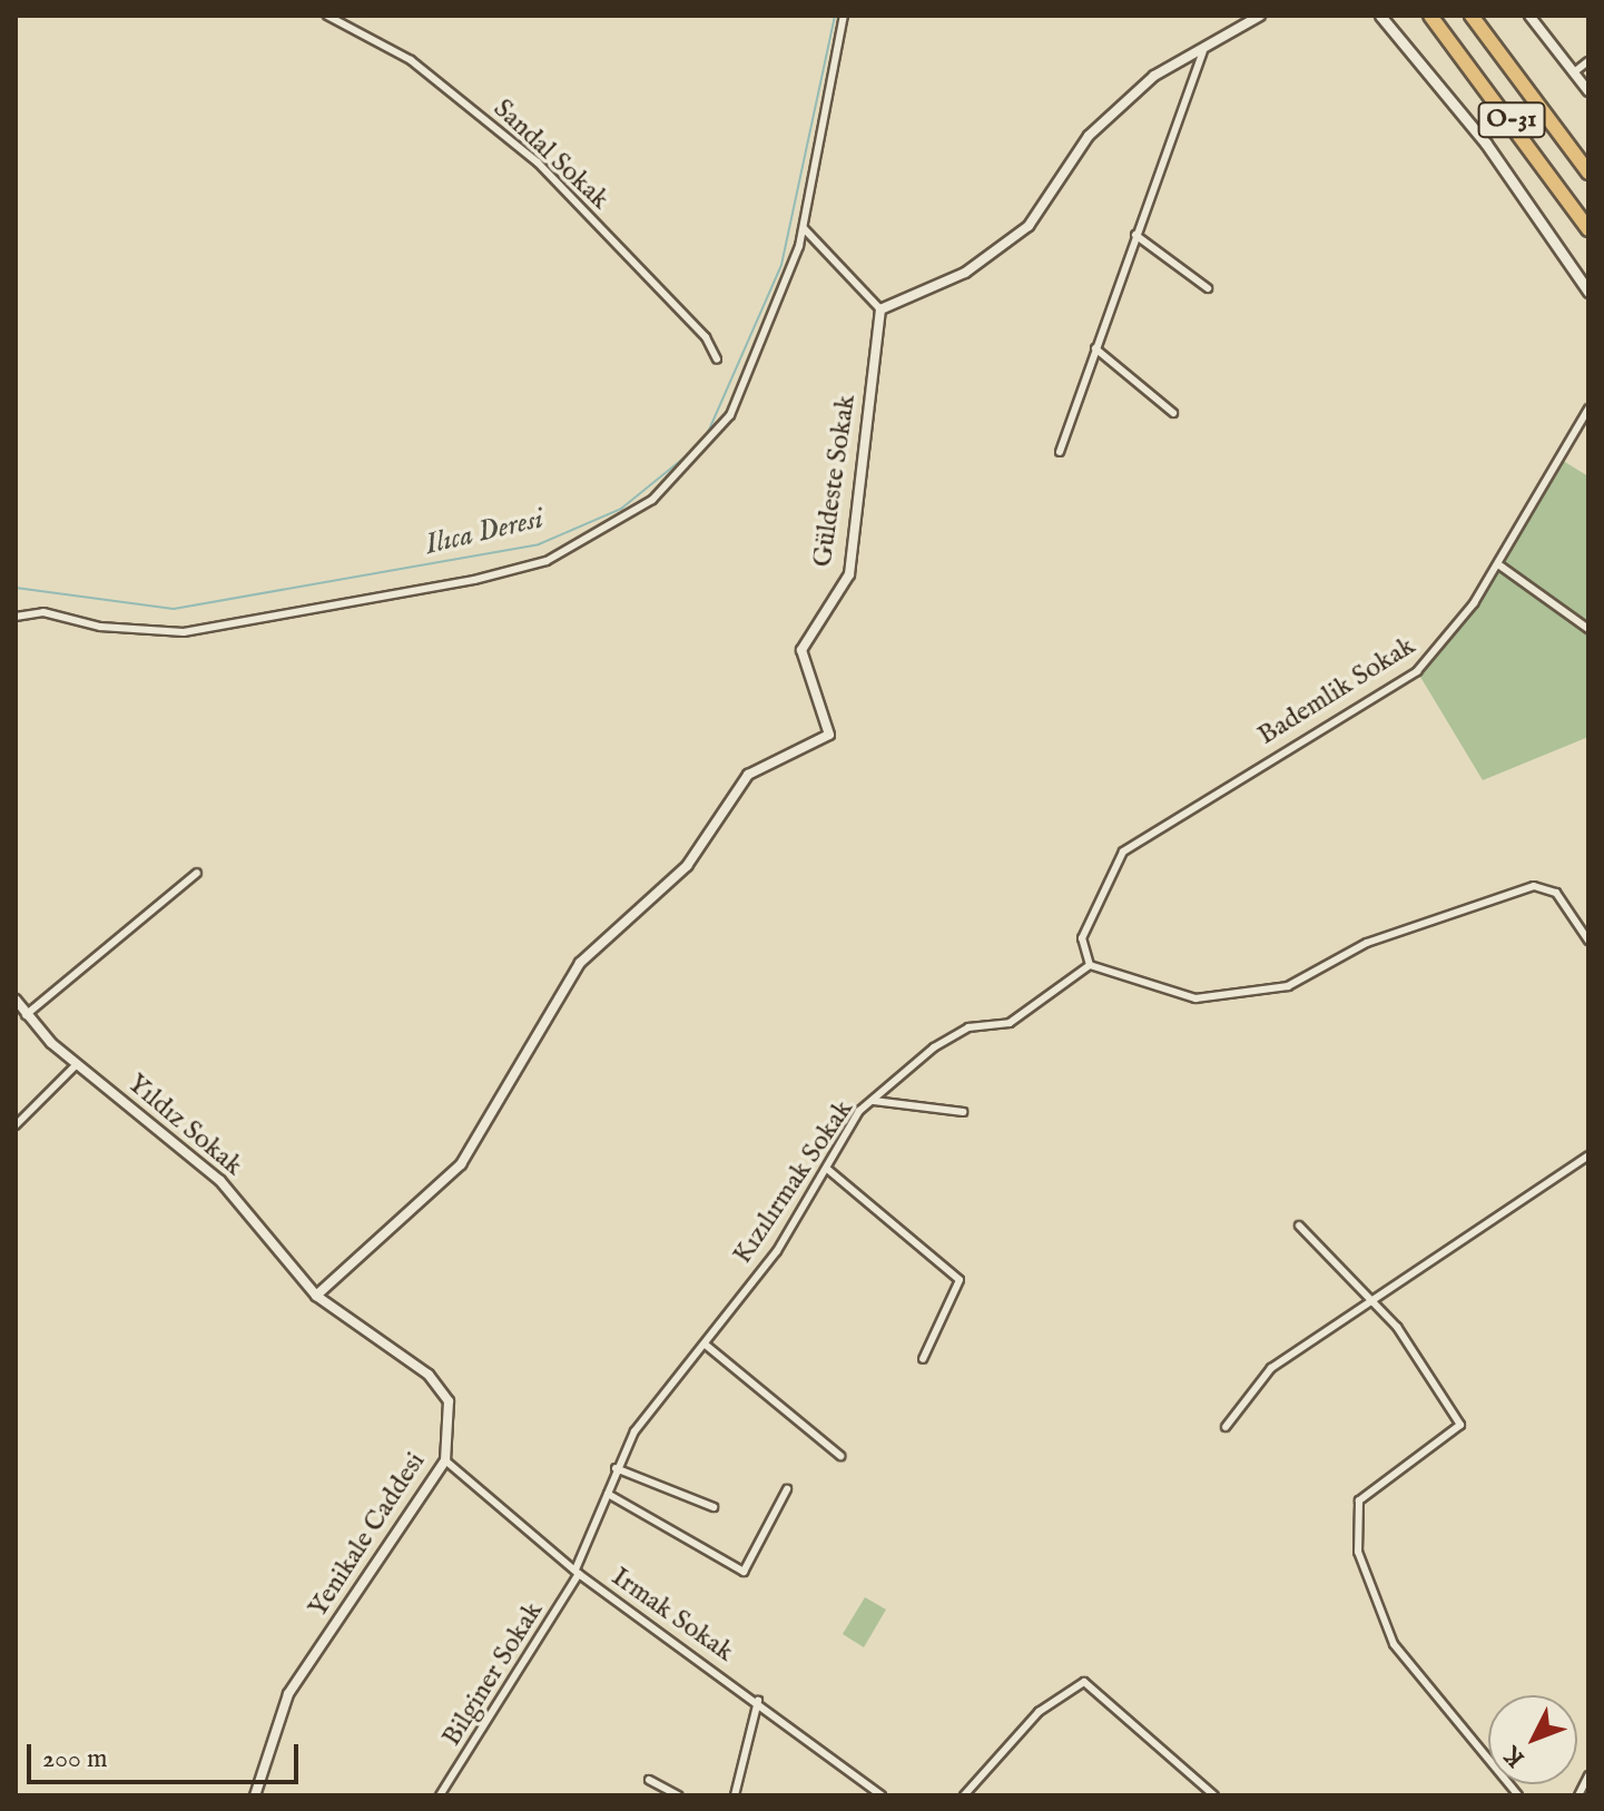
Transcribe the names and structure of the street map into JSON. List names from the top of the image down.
{
  "streets": {
    "highway": ["O-31"],
    "street": [
      "Sandal Sokak",
      "Güldeste Sokak",
      "Bademlik Sokak",
      "Yıldız Sokak",
      "Kızılırmak Sokak",
      "Yenikale Caddesi",
      "Irmak Sokak",
      "Bilginer Sokak"
    ]
  },
  "crossings": [
    ["Güldeste Sokak", "Yıldız Sokak"],
    ["Güldeste Sokak", "Yenikale Caddesi"],
    ["Bademlik Sokak", "Kızılırmak Sokak"],
    ["Yıldız Sokak", "Yenikale Caddesi"],
    ["Kızılırmak Sokak", "Irmak Sokak"],
    ["Kızılırmak Sokak", "Bilginer Sokak"],
    ["Yenikale Caddesi", "Irmak Sokak"],
    ["Irmak Sokak", "Bilginer Sokak"]
  ],
  "water": ["Ilıca Deresi"],
  "scale_bar": "200 m",
  "north": "bottom left"
}
